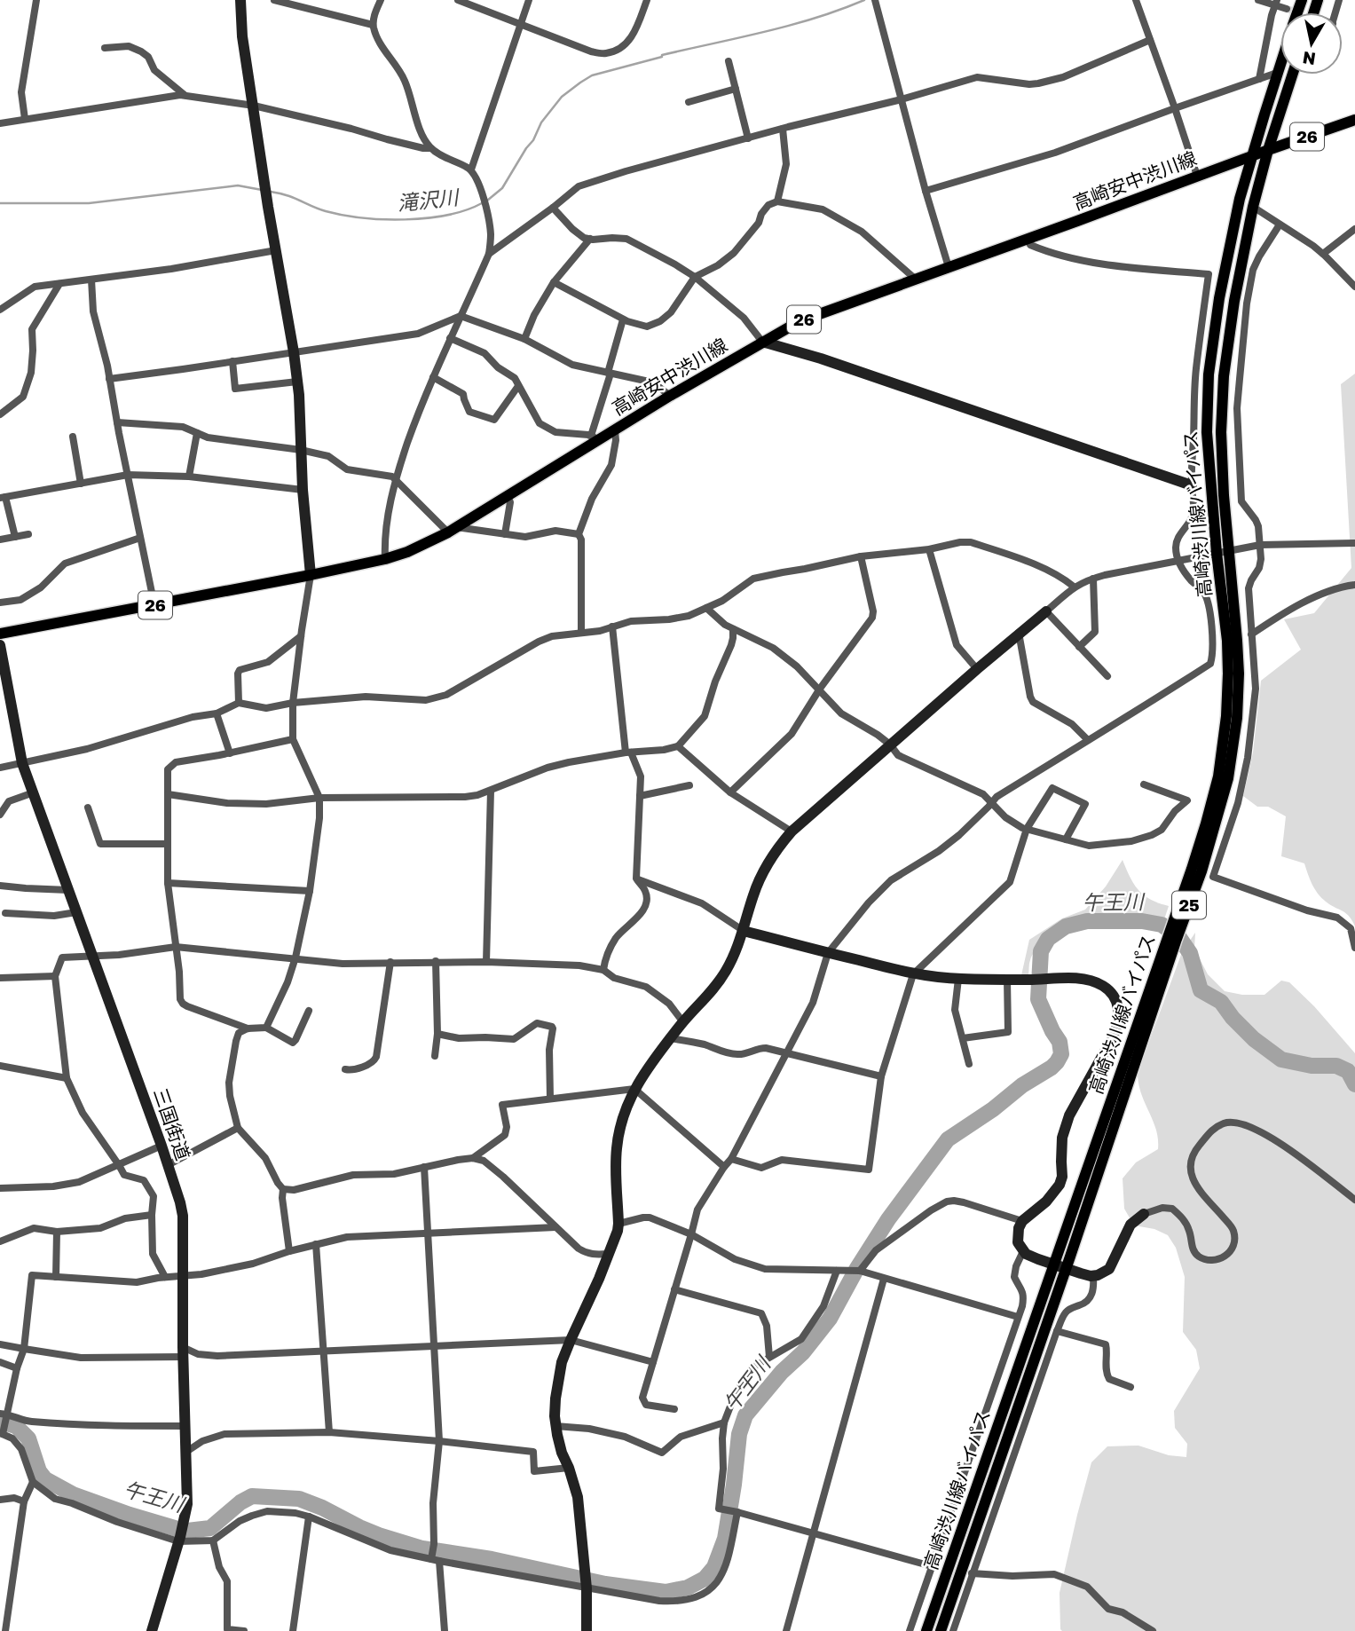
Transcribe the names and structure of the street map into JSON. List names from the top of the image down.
{
  "streets": {
    "main road": [
      "26",
      "高崎安中渋川線",
      "高崎渋川線バイパス",
      "25"
    ],
    "street": ["三国街道"]
  },
  "crossings": [
    ["高崎安中渋川線", "高崎渋川線バイパス"]
  ],
  "water": ["滝沢川", "午王川"],
  "north": "bottom"
}
